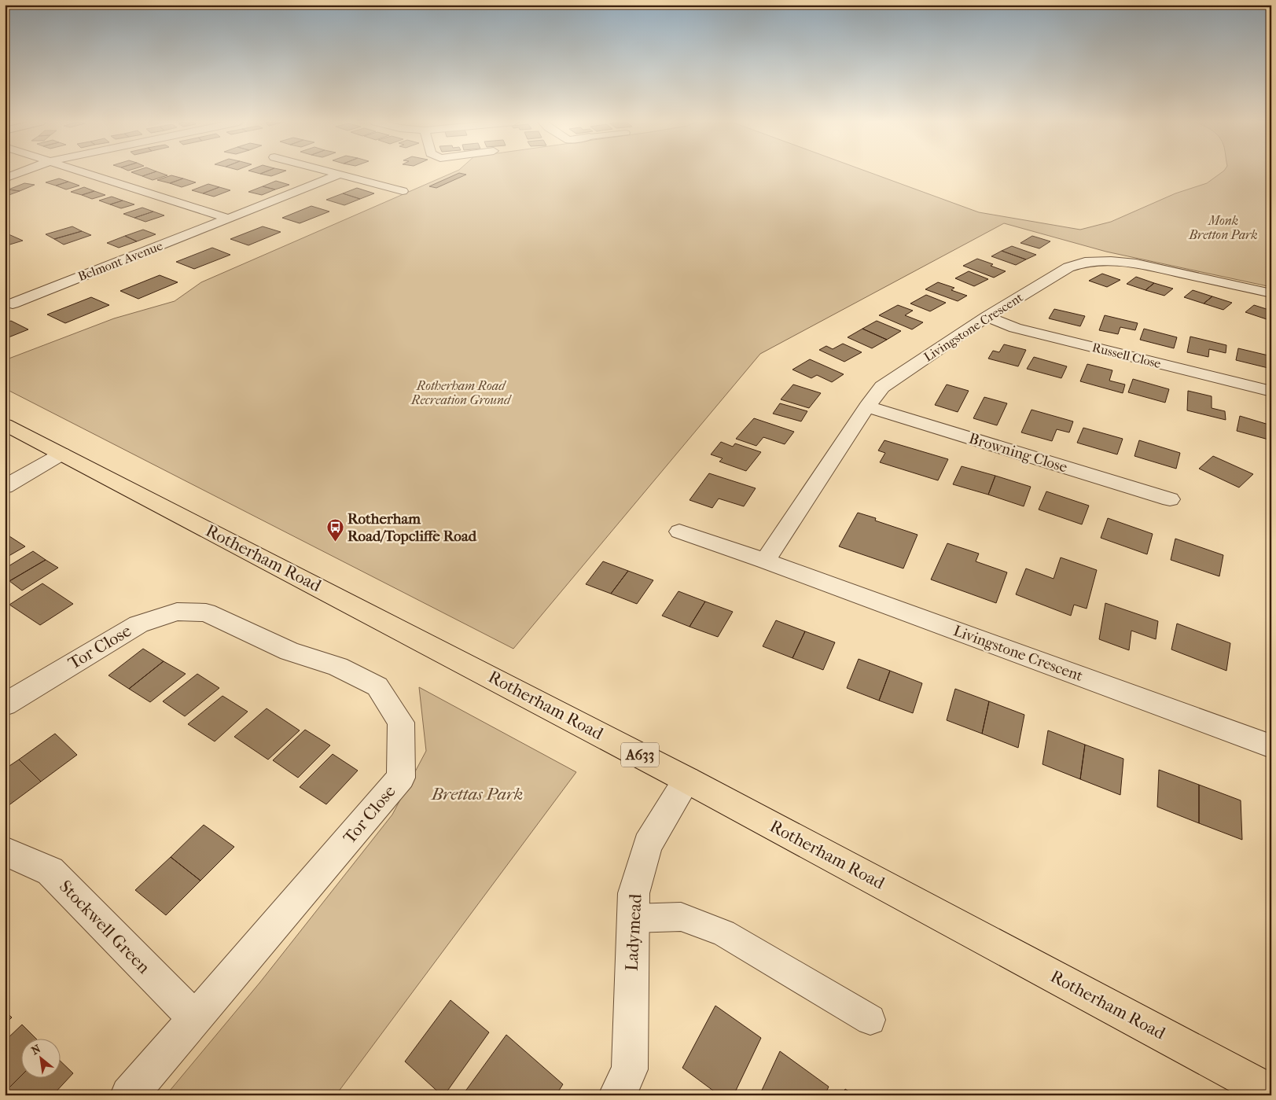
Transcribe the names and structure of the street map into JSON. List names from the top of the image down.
{
  "streets": {
    "main road": ["Rotherham Road", "A633"],
    "street": [
      "Belmont Avenue",
      "Livingstone Crescent",
      "Russell Close",
      "Browning Close",
      "Tor Close",
      "Stockwell Green",
      "Ladymead"
    ]
  },
  "crossings": [
    ["Livingstone Crescent", "Russell Close"],
    ["Livingstone Crescent", "Browning Close"],
    ["Rotherham Road", "Ladymead"],
    ["Tor Close", "Stockwell Green"]
  ],
  "parks": ["Monk Bretton Park", "Rotherham Road Recreation Ground", "Brettas Park"],
  "places": {
    "bus stop": ["Rotherham Road/Topcliffe Road"]
  },
  "north": "top left"
}
